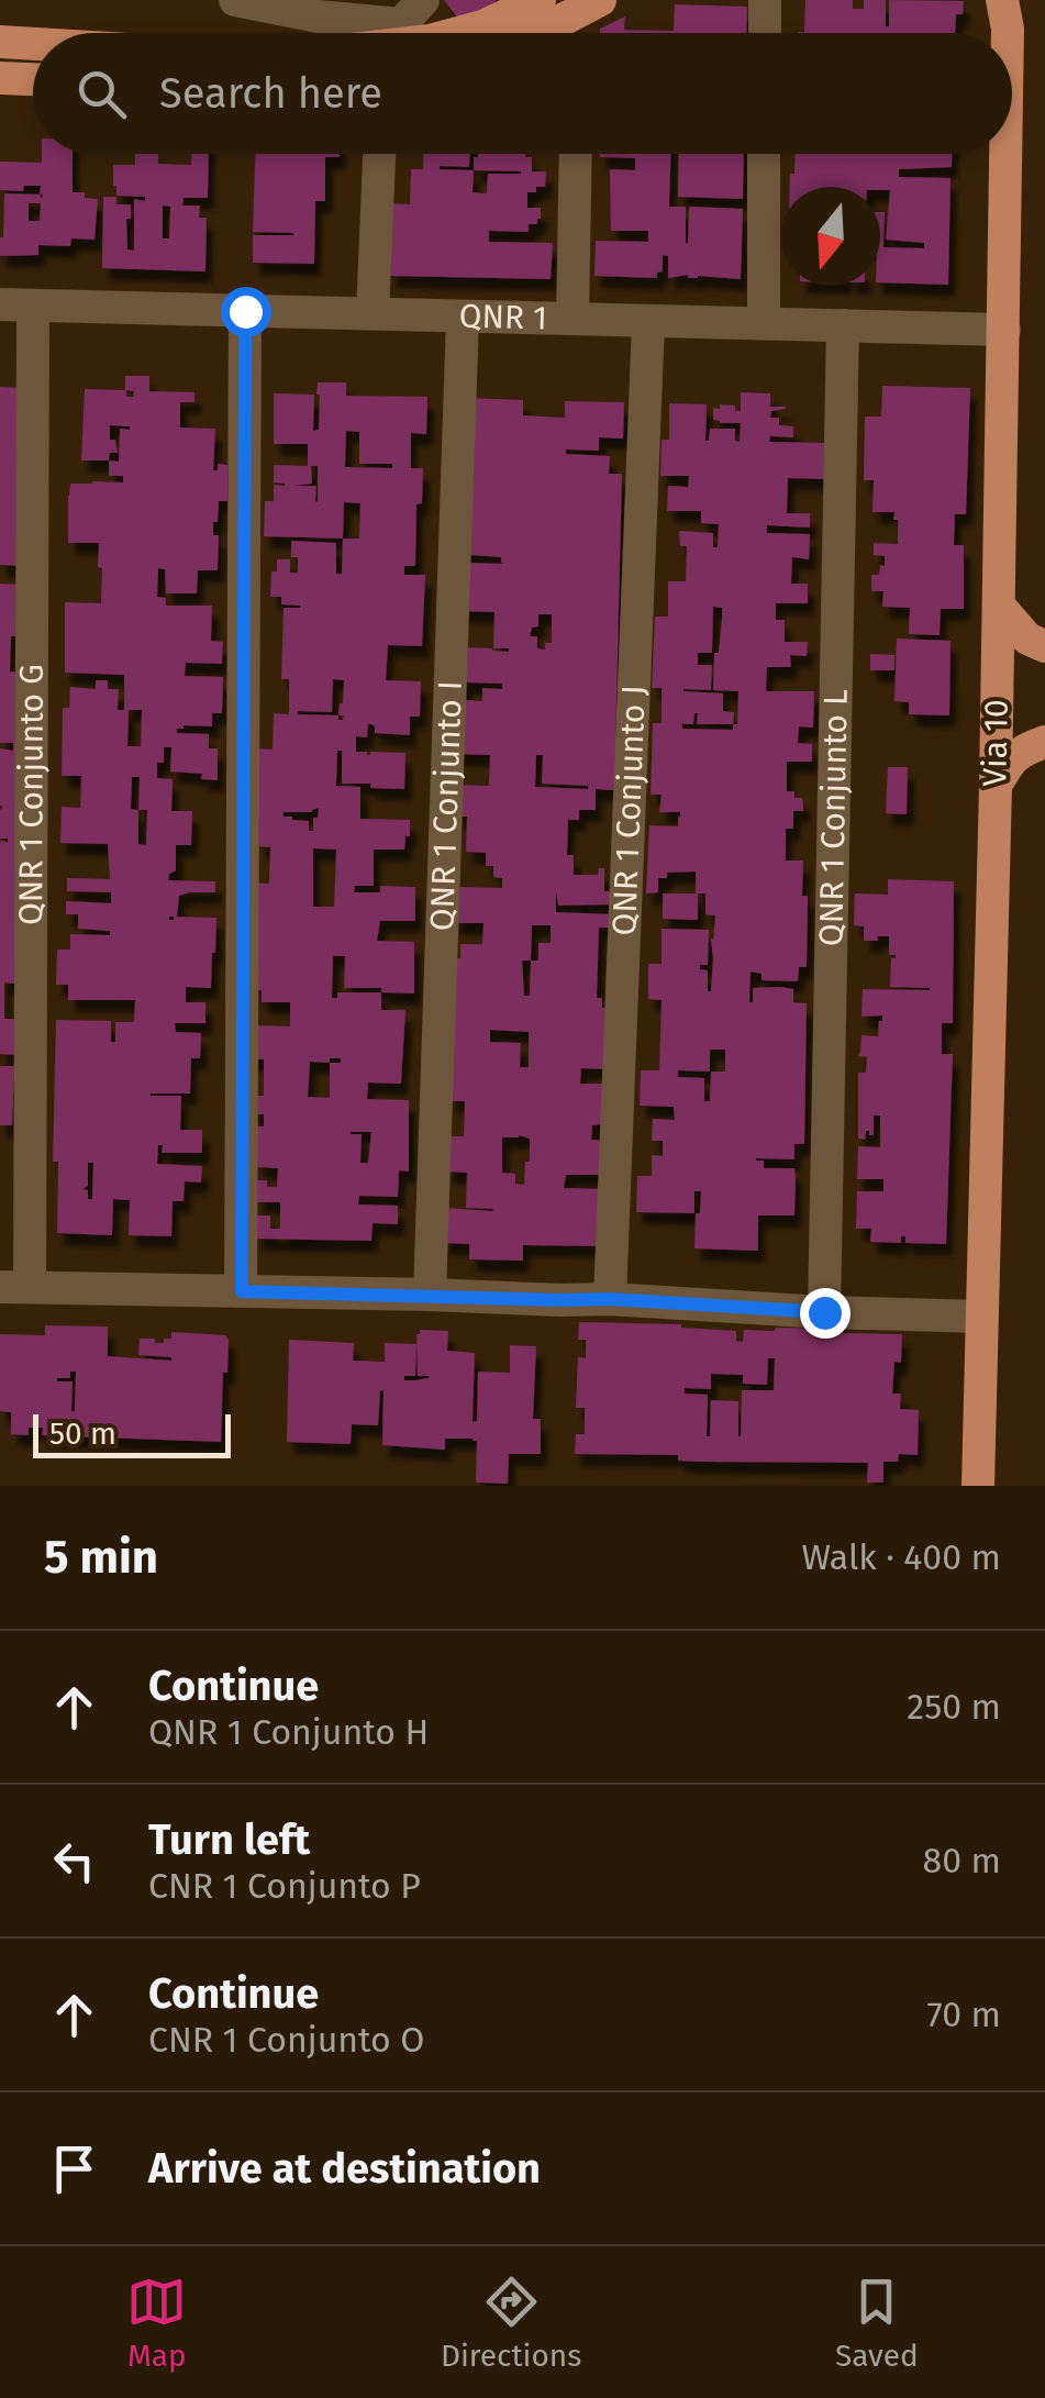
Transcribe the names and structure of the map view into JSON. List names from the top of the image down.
{
  "streets": {
    "main road": ["Via 10"],
    "street": [
      "QNR 1",
      "QNR 1 Conjunto G",
      "QNR 1 Conjunto I",
      "QNR 1 Conjunto J",
      "QNR 1 Conjunto L"
    ]
  },
  "crossings": [
    ["QNR 1", "Via 10"],
    ["QNR 1", "QNR 1 Conjunto G"],
    ["QNR 1", "QNR 1 Conjunto I"],
    ["QNR 1", "QNR 1 Conjunto J"],
    ["QNR 1", "QNR 1 Conjunto L"]
  ],
  "scale_bar": "50 m",
  "north": "bottom",
  "page": {
    "search": "Search here",
    "scale": "50 m",
    "heading": ["5 min", "Walk · 400 m"],
    "list": [
      ["Continue", "QNR 1 Conjunto H", "250 m"],
      ["Turn left", "CNR 1 Conjunto P", "80 m"],
      ["Continue", "CNR 1 Conjunto O", "70 m"],
      "Arrive at destination"
    ],
    "nav": ["Map", "Directions", "Saved"]
  }
}
